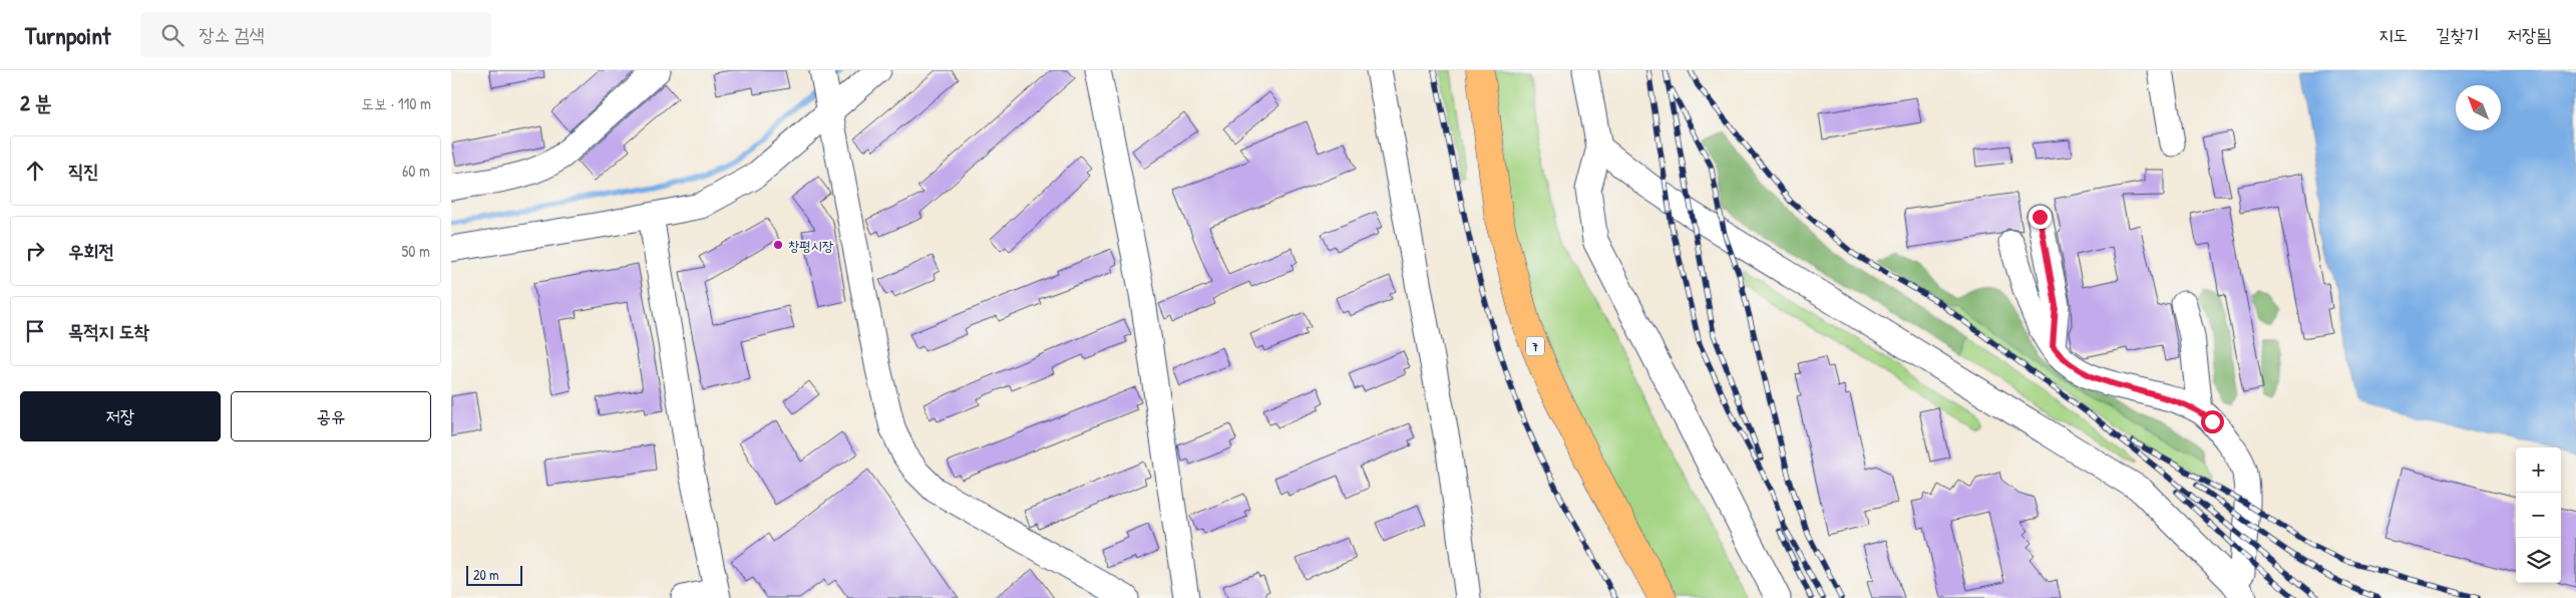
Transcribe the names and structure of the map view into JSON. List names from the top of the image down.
{
  "streets": {
    "highway": ["7"]
  },
  "places": ["창평시장"],
  "scale_bar": "20 m",
  "north": "top left",
  "page": {
    "header": "Turnpoint",
    "search": "장소 검색",
    "nav": ["지도", "길찾기", "저장됨"],
    "heading": ["2 분", "도보 · 110 m"],
    "list": [
      ["직진", "60 m"],
      ["우회전", "50 m"],
      "목적지 도착"
    ],
    "buttons": ["저장", "공유"],
    "map_buttons": ["+", "−"],
    "scale": "20 m"
  }
}
